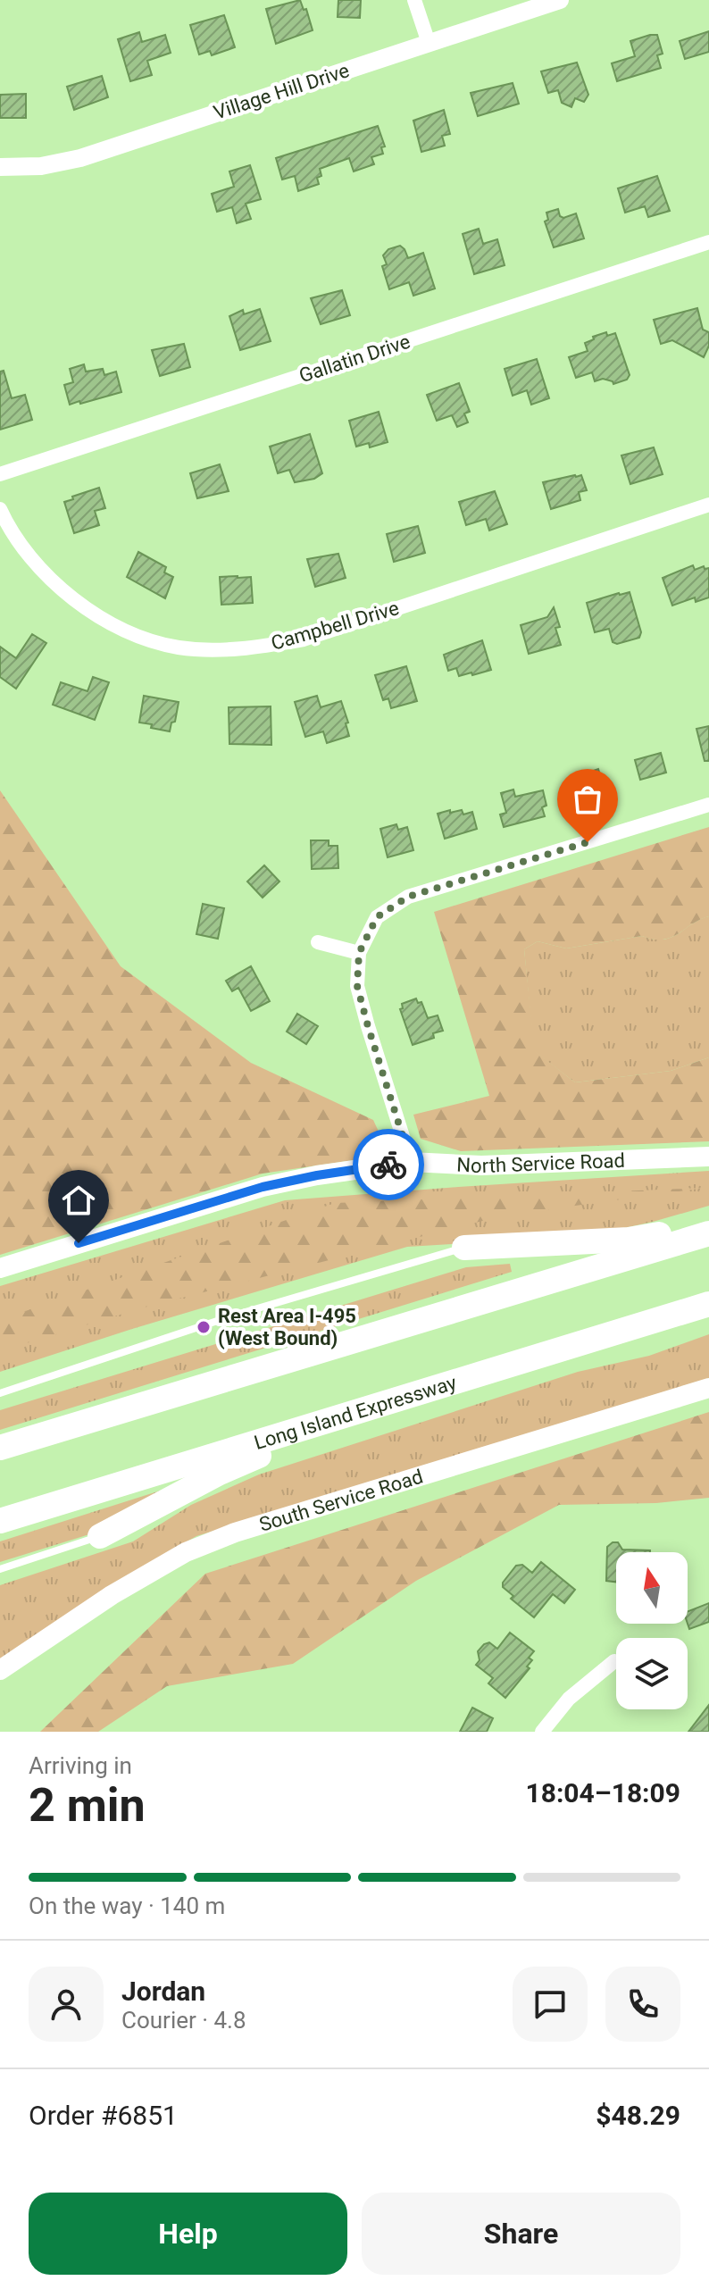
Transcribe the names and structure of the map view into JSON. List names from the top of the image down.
{
  "streets": {
    "highway": ["Long Island Expressway"],
    "main road": ["North Service Road", "South Service Road"],
    "street": ["Village Hill Drive", "Gallatin Drive", "Campbell Drive"]
  },
  "places": ["Rest Area I-495 (West Bound)"],
  "north": "top",
  "page": {
    "heading": ["2 min", "Arriving in", "18:04–18:09"],
    "panel": [
      "Jordan",
      "Courier · 4.8",
      "Order #6851",
      "$48.29"
    ],
    "bar": "On the way · 140 m",
    "buttons": ["Help", "Share"]
  }
}
